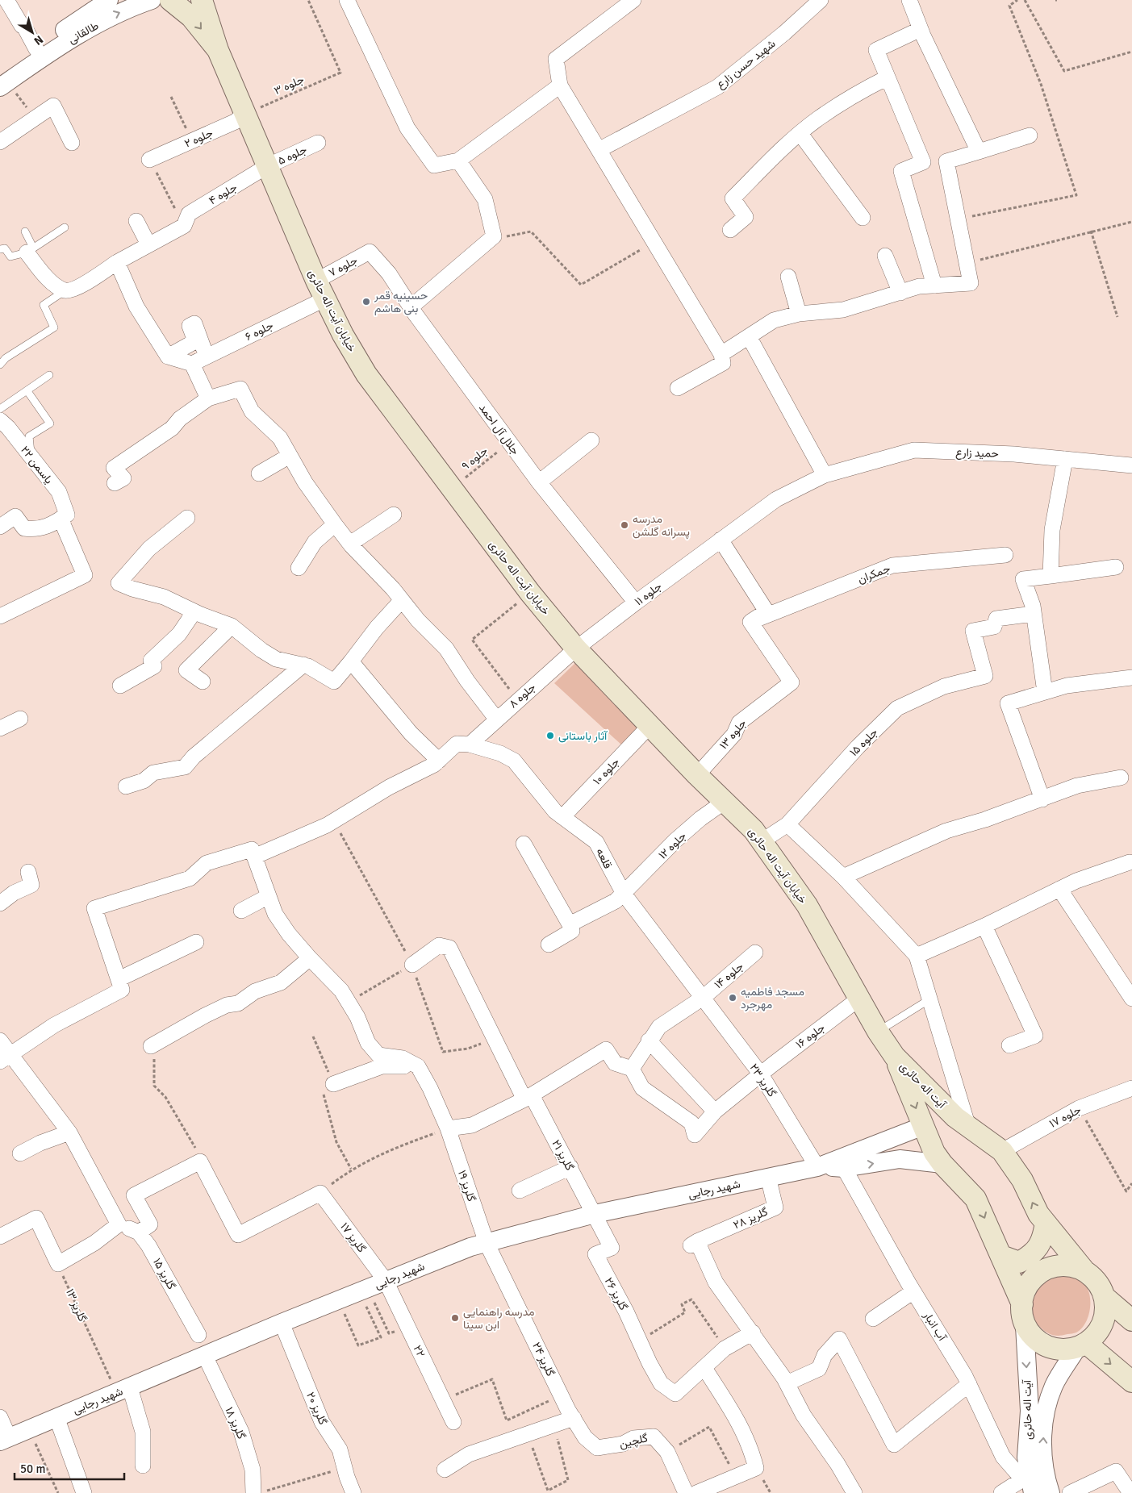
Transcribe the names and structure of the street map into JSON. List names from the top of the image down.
{
  "streets": {
    "main road": ["خیابان آیت اله حائری", "آیت اله حائری"],
    "street": [
      "طالقانی",
      "شهید حسن زارع",
      "جلوه ۲",
      "جلوه ۵",
      "جلوه ۴",
      "جلوه ۷",
      "جلوه ۶",
      "جلال آل احمد",
      "حمید زارع",
      "یاسمن ۲۲",
      "جمکران",
      "جلوه ۱۱",
      "جلوه ۸",
      "جلوه ۱۳",
      "جلوه ۱۵",
      "جلوه ۱۰",
      "جلوه ۱۲",
      "قلعه",
      "جلوه ۱۴",
      "جلوه ۱۶",
      "گلریز ۲۳",
      "جلوه ۱۷",
      "گلریز ۲۱",
      "گلریز ۱۹",
      "شهید رجایی",
      "گلریز ۲۸",
      "گلریز ۱۷",
      "گلریز ۱۵",
      "گلریز ۲۶",
      "آب انبار",
      "۲۲",
      "گلریز ۲۴",
      "گلریز ۲۰",
      "گلریز ۱۸",
      "گلچین"
    ],
    "path": ["جلوه ۳", "جلوه ۹", "گلریز ۱۳"]
  },
  "crossings": [
    ["جلوه ۳", "جلوه ۲"],
    ["جلوه ۳", "خیابان آیت اله حائری"],
    ["جلوه ۲", "خیابان آیت اله حائری"],
    ["جلوه ۵", "جلوه ۴"],
    ["جلوه ۵", "خیابان آیت اله حائری"],
    ["جلوه ۴", "خیابان آیت اله حائری"],
    ["جلوه ۷", "خیابان آیت اله حائری"],
    ["جلوه ۷", "جلوه ۶"],
    ["جلوه ۷", "جلال آل احمد"],
    ["خیابان آیت اله حائری", "جلوه ۶"],
    ["خیابان آیت اله حائری", "جلوه ۹"],
    ["خیابان آیت اله حائری", "جلوه ۱۱"],
    ["خیابان آیت اله حائری", "جلوه ۸"],
    ["خیابان آیت اله حائری", "جلوه ۱۳"],
    ["خیابان آیت اله حائری", "جلوه ۱۵"],
    ["خیابان آیت اله حائری", "جلوه ۱۰"],
    ["خیابان آیت اله حائری", "جلوه ۱۲"],
    ["خیابان آیت اله حائری", "جلوه ۱۶"],
    ["خیابان آیت اله حائری", "آیت اله حائری"],
    ["جلال آل احمد", "جلوه ۹"],
    ["جلال آل احمد", "جلوه ۱۱"],
    ["حمید زارع", "جلوه ۱۱"],
    ["جمکران", "جلوه ۱۳"],
    ["جلوه ۱۱", "جلوه ۸"],
    ["جلوه ۸", "قلعه"],
    ["جلوه ۱۰", "قلعه"],
    ["جلوه ۱۲", "قلعه"],
    ["قلعه", "جلوه ۱۴"],
    ["قلعه", "گلریز ۲۳"],
    ["جلوه ۱۴", "جلوه ۱۶"],
    ["جلوه ۱۴", "گلریز ۲۳"],
    ["جلوه ۱۶", "گلریز ۲۳"],
    ["گلریز ۲۳", "شهید رجایی"],
    ["آیت اله حائری", "جلوه ۱۷"],
    ["آیت اله حائری", "آب انبار"],
    ["گلریز ۲۱", "شهید رجایی"],
    ["گلریز ۲۱", "گلریز ۲۶"],
    ["گلریز ۱۹", "شهید رجایی"],
    ["گلریز ۱۹", "گلریز ۲۴"],
    ["شهید رجایی", "گلریز ۲۸"],
    ["شهید رجایی", "گلریز ۱۷"],
    ["شهید رجایی", "گلریز ۲۶"],
    ["شهید رجایی", "گلریز ۱۳"],
    ["شهید رجایی", "۲۲"],
    ["شهید رجایی", "گلریز ۲۴"],
    ["شهید رجایی", "گلریز ۲۰"],
    ["شهید رجایی", "گلریز ۱۸"],
    ["گلریز ۱۷", "۲۲"],
    ["گلریز ۲۴", "گلچین"]
  ],
  "places": [
    "حسینیه قمر بنی هاشم",
    "مدرسه پسرانه گلشن",
    "آثار باستانی",
    "مسجد فاطمیه مهرجرد",
    "مدرسه راهنمایی ابن سینا"
  ],
  "scale_bar": "50 m",
  "north": "bottom right"
}
